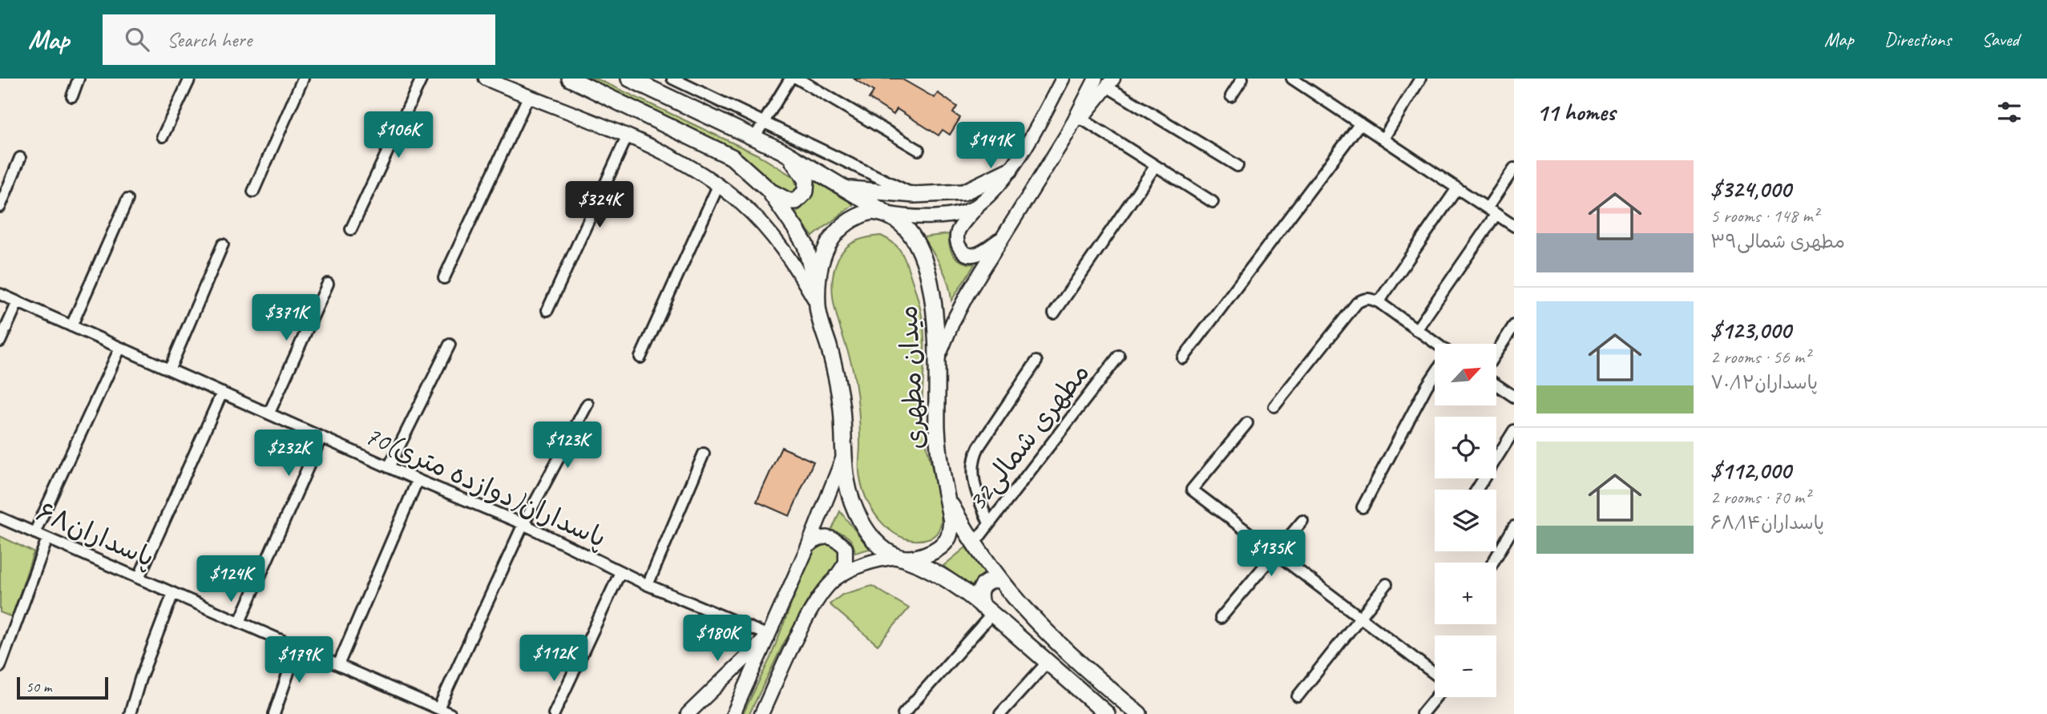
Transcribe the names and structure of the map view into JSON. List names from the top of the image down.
{
  "streets": {
    "main road": ["میدان مطهری"],
    "street": ["32مطهرى شمالى", "70پاسداران(دوازده متری)", "پاسداران۶۸"]
  },
  "scale_bar": "50 m",
  "north": "top right",
  "page": {
    "header": "Map",
    "search": "Search here",
    "nav": ["Map", "Directions", "Saved"],
    "heading": "11 homes",
    "price": [
      "$106K",
      "$141K",
      "$324K",
      "$371K",
      "$123K",
      "$232K",
      "$135K",
      "$124K",
      "$180K",
      "$112K",
      "$179K"
    ],
    "list": [
      {
        "name": "$324,000",
        "note": "5 rooms · 148 m² · مطهرى شمالى۳۹"
      },
      {
        "name": "$123,000",
        "note": "2 rooms · 56 m² · پاسداران۷۰/۱۲"
      },
      {
        "name": "$112,000",
        "note": "2 rooms · 70 m² · پاسداران۶۸/۱۴"
      }
    ],
    "map_buttons": ["+", "−"],
    "scale": "50 m"
  }
}
